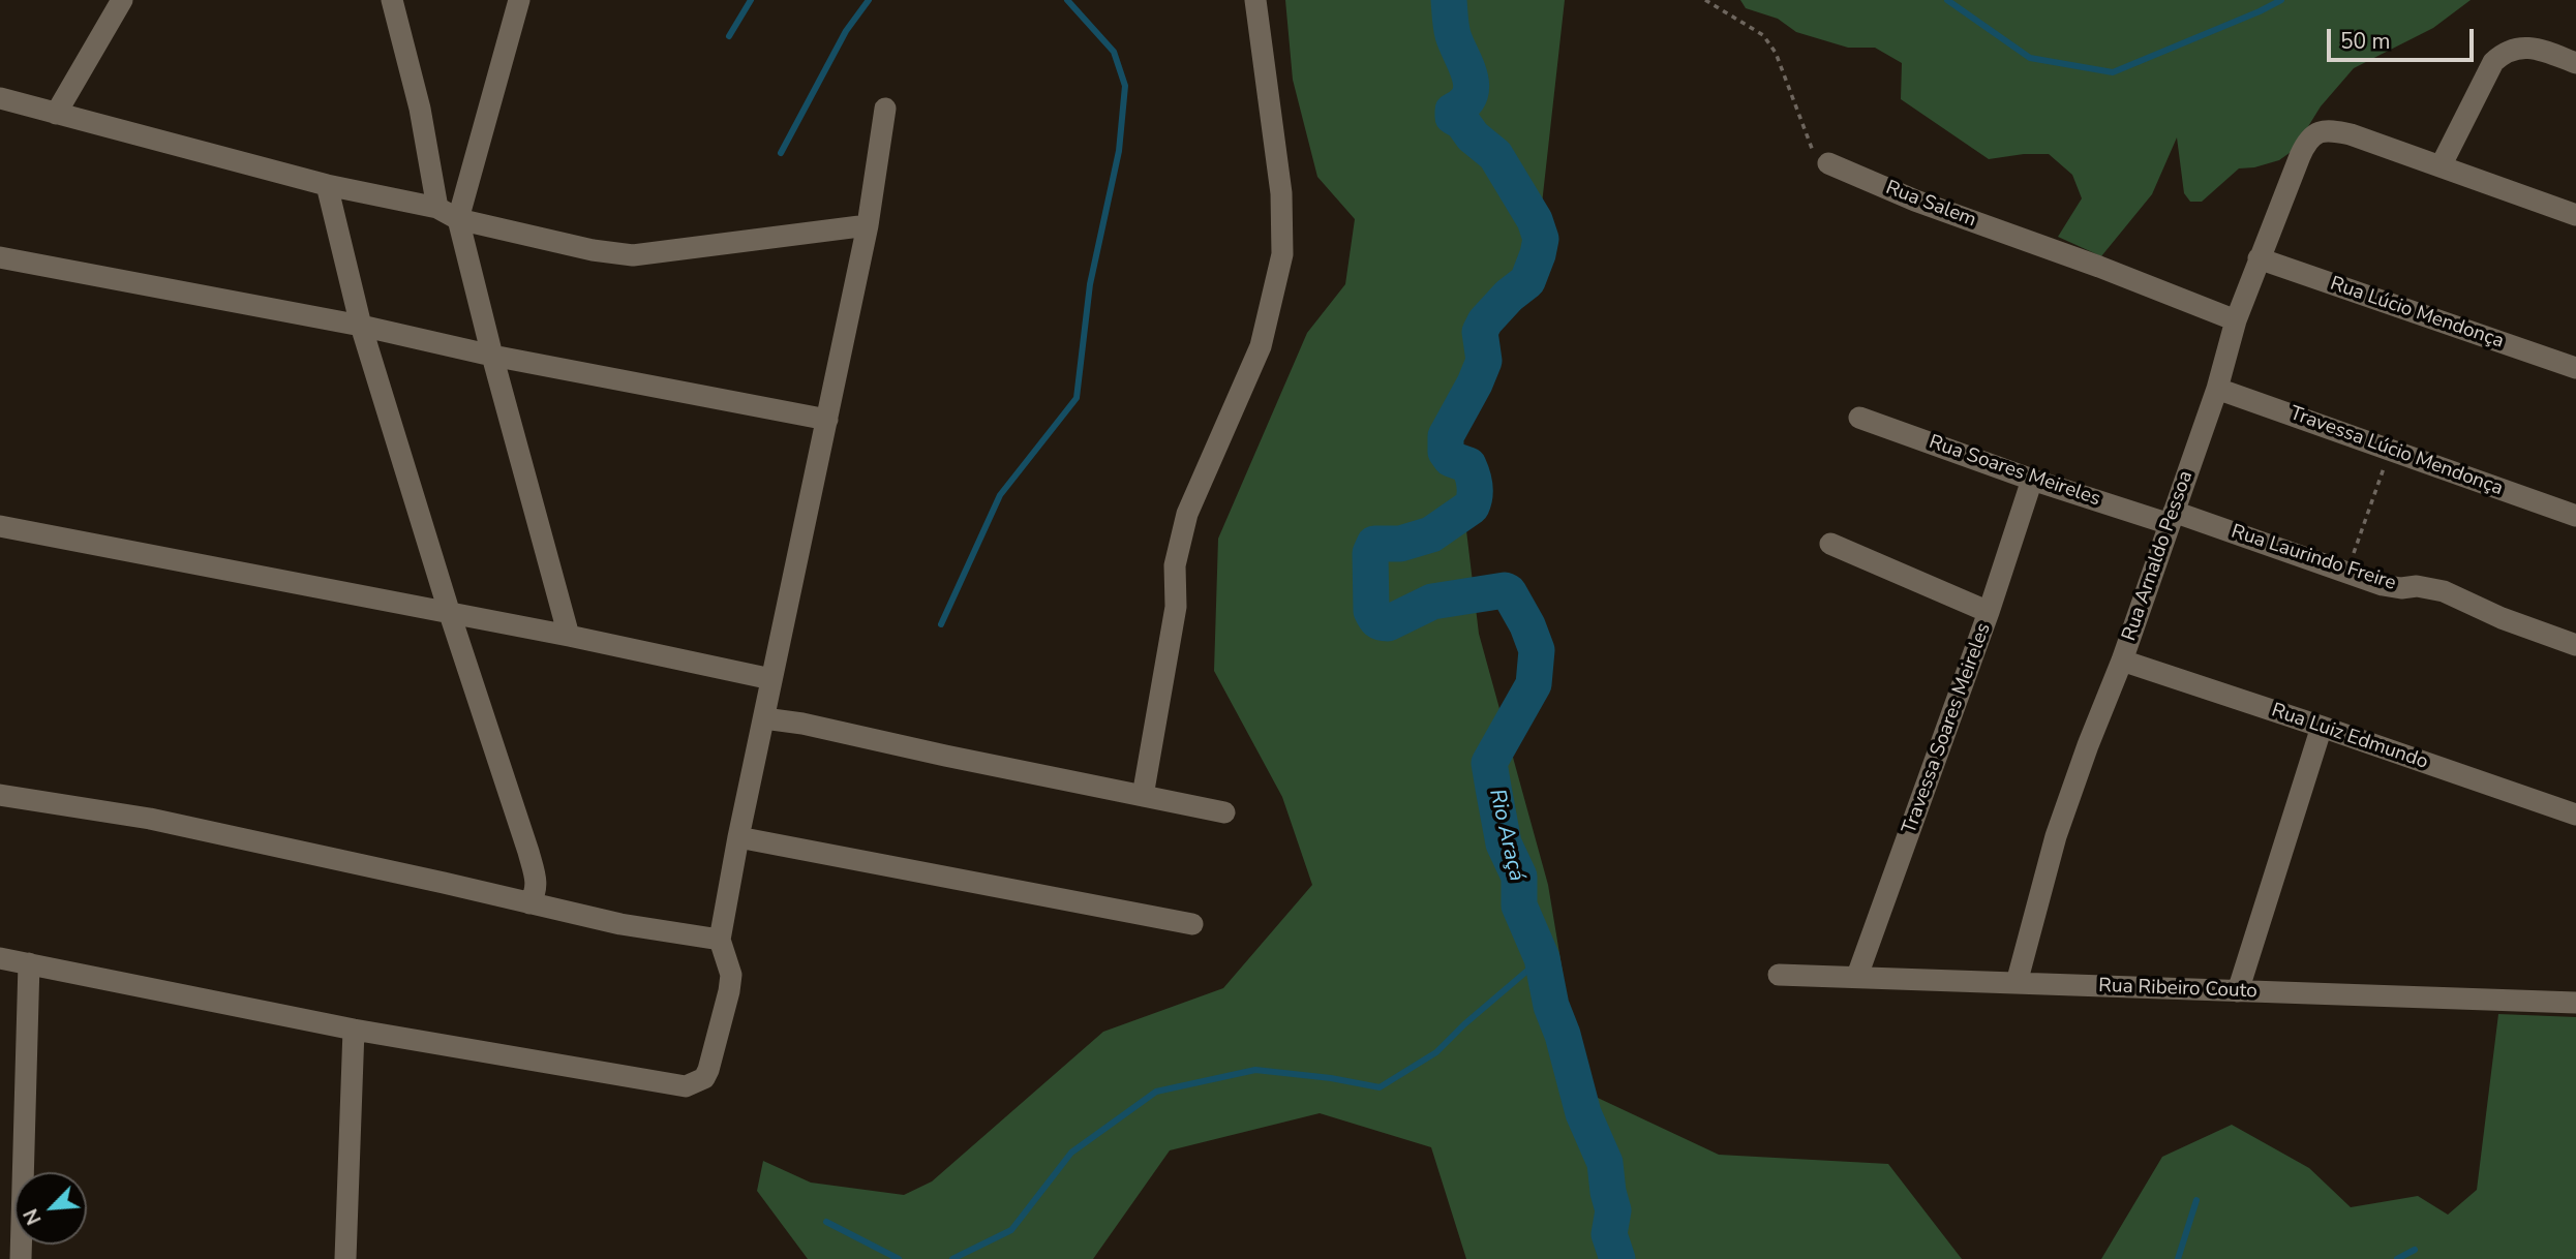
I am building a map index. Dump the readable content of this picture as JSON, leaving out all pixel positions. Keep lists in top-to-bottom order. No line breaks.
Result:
{"streets":{"street":["Rua Salem","Rua Lúcio Mendonça","Travessa Lúcio Mendonça","Rua Soares Meireles","Rua Arnaldo Pessoa","Rua Laurindo Freire","Travessa Soares Meireles","Rua Luiz Edmundo","Rua Ribeiro Couto"]},"crossings":[["Rua Salem","Rua Arnaldo Pessoa"],["Rua Lúcio Mendonça","Rua Arnaldo Pessoa"],["Travessa Lúcio Mendonça","Rua Arnaldo Pessoa"],["Rua Soares Meireles","Rua Arnaldo Pessoa"],["Rua Soares Meireles","Rua Laurindo Freire"],["Rua Soares Meireles","Travessa Soares Meireles"],["Rua Arnaldo Pessoa","Rua Laurindo Freire"],["Rua Arnaldo Pessoa","Rua Luiz Edmundo"],["Rua Arnaldo Pessoa","Rua Ribeiro Couto"],["Travessa Soares Meireles","Rua Ribeiro Couto"]],"water":["Rio Araçá"],"scale_bar":"50 m","north":"bottom left"}
